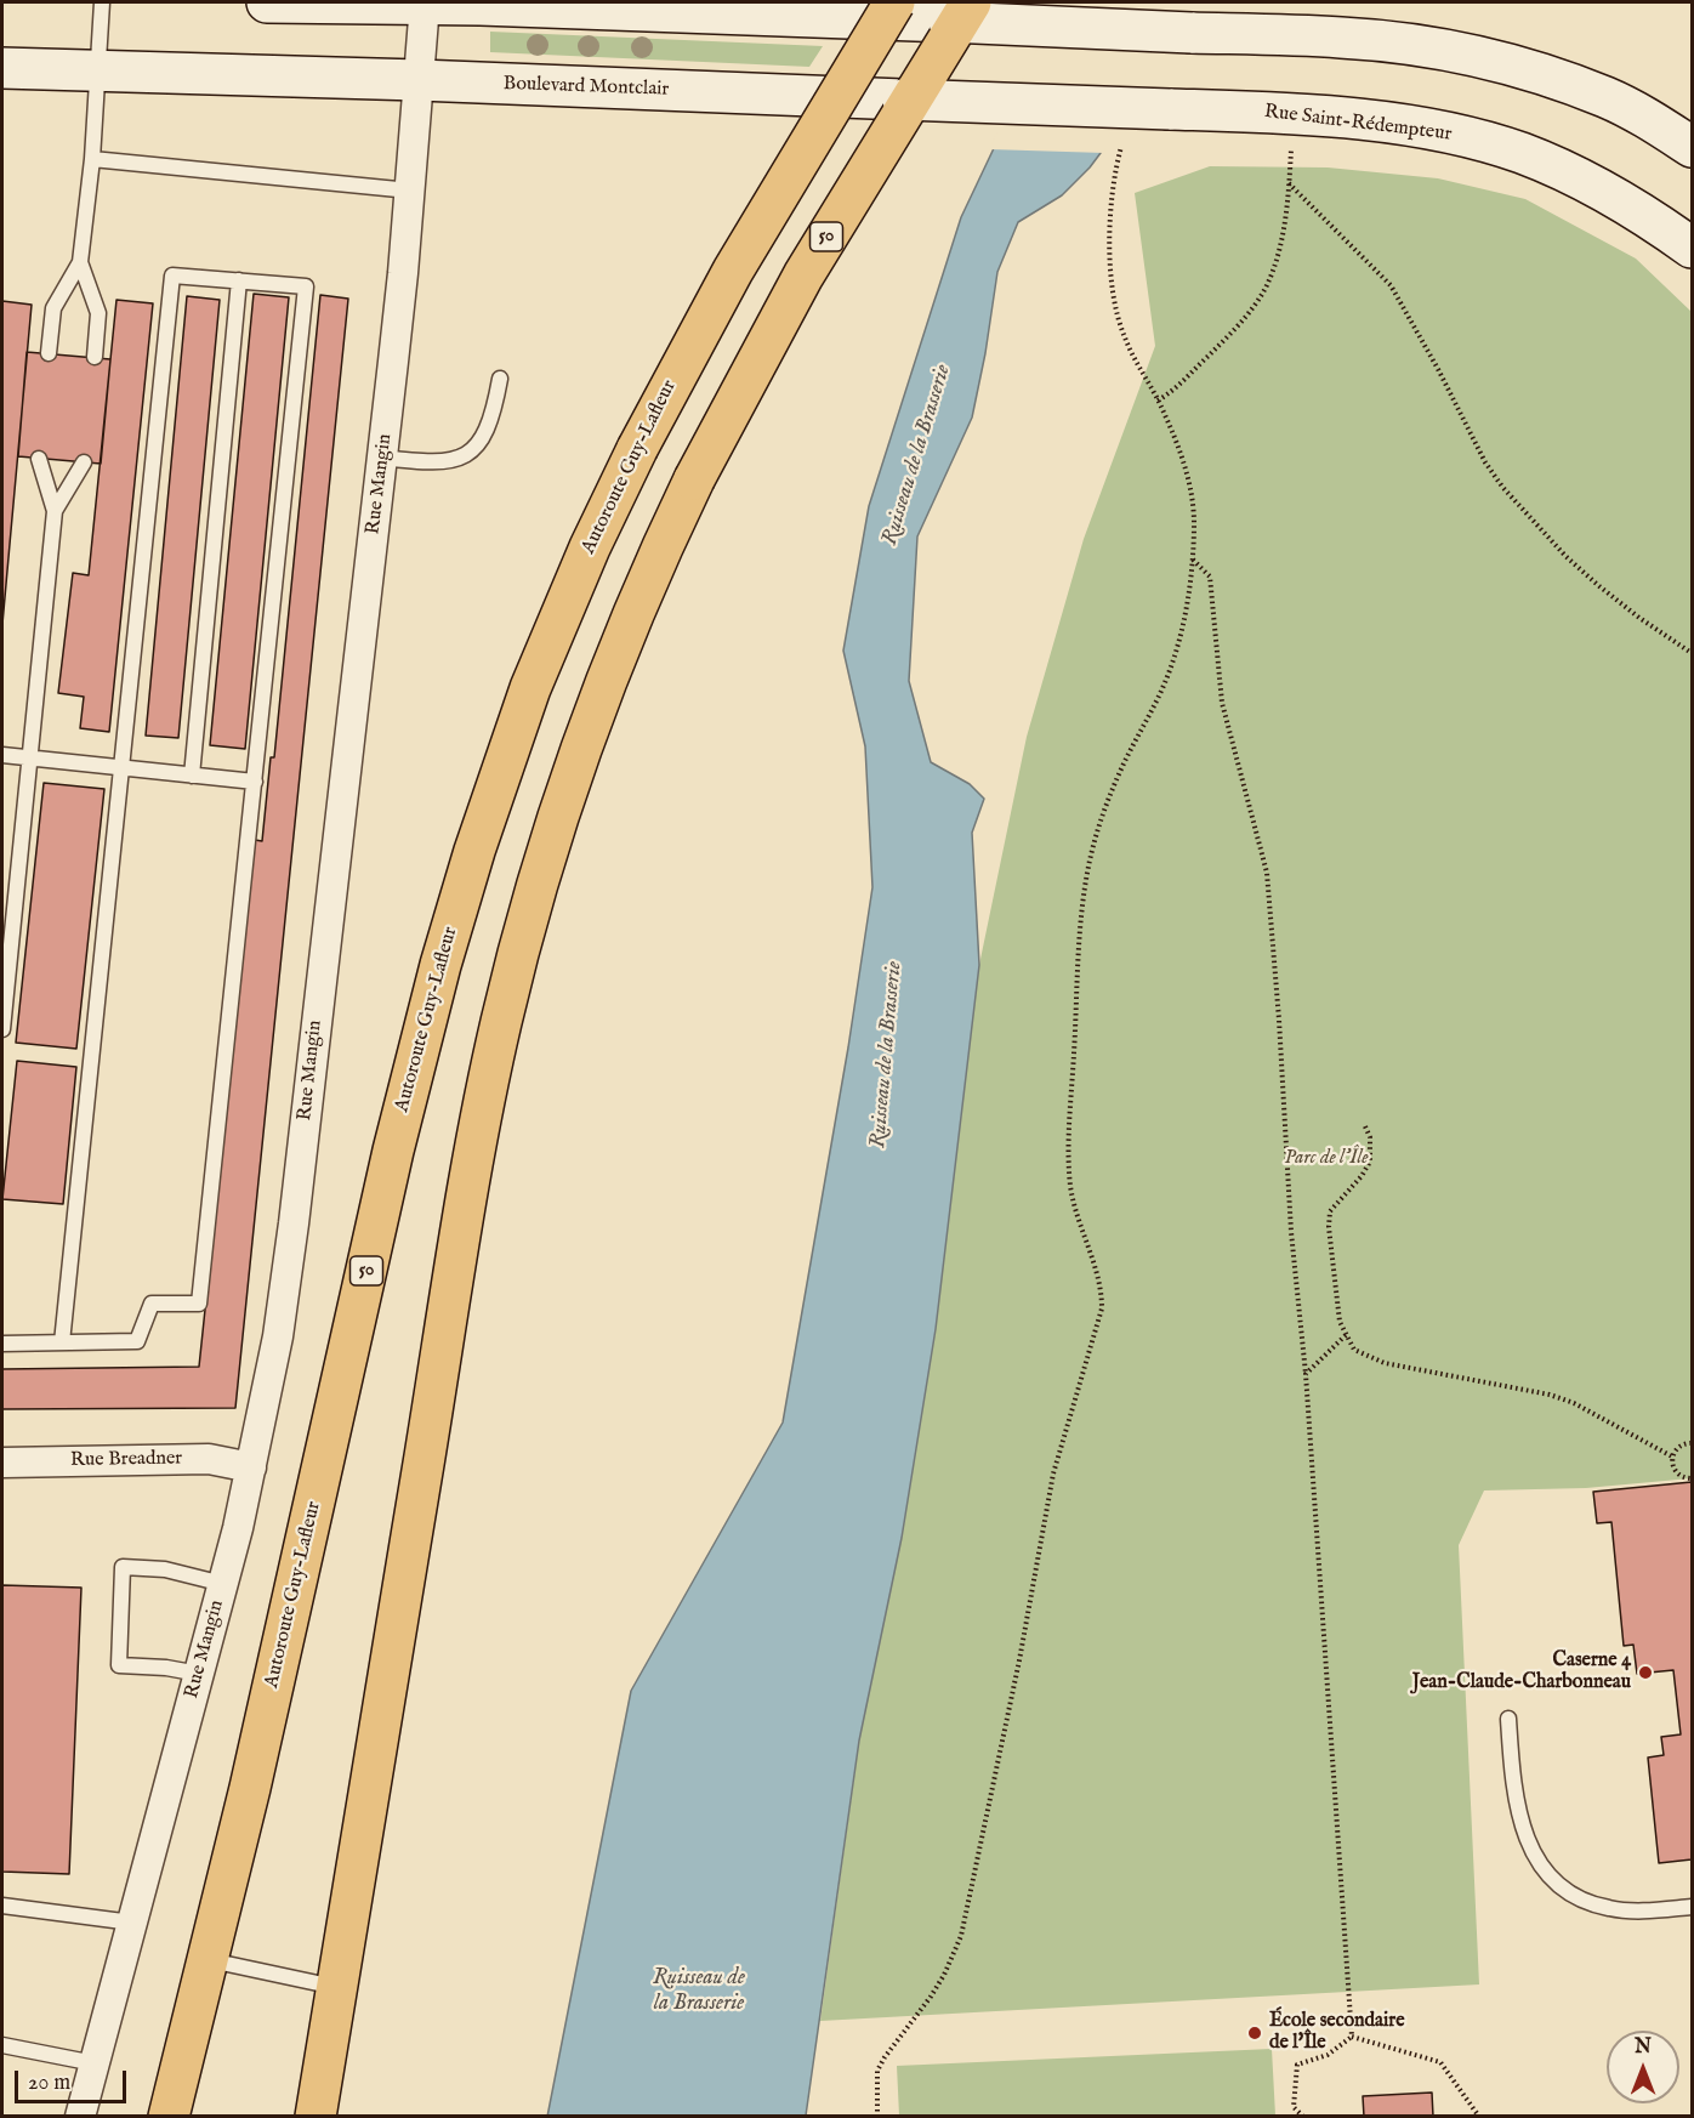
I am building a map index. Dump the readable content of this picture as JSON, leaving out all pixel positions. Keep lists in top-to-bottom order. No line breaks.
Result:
{"streets":{"highway":["50","Autoroute Guy-Lafleur"],"main road":["Boulevard Montclair","Rue Saint-Rédempteur"],"street":["Rue Mangin","Rue Breadner"]},"crossings":[["Boulevard Montclair","Rue Saint-Rédempteur"],["Boulevard Montclair","Rue Mangin"],["Rue Mangin","Rue Breadner"]],"water":["Ruisseau de la Brasserie"],"parks":["Parc de l'Île"],"places":["Caserne 4 Jean-Claude-Charbonneau","École secondaire de l'Île"],"scale_bar":"20 m","north":"top"}
